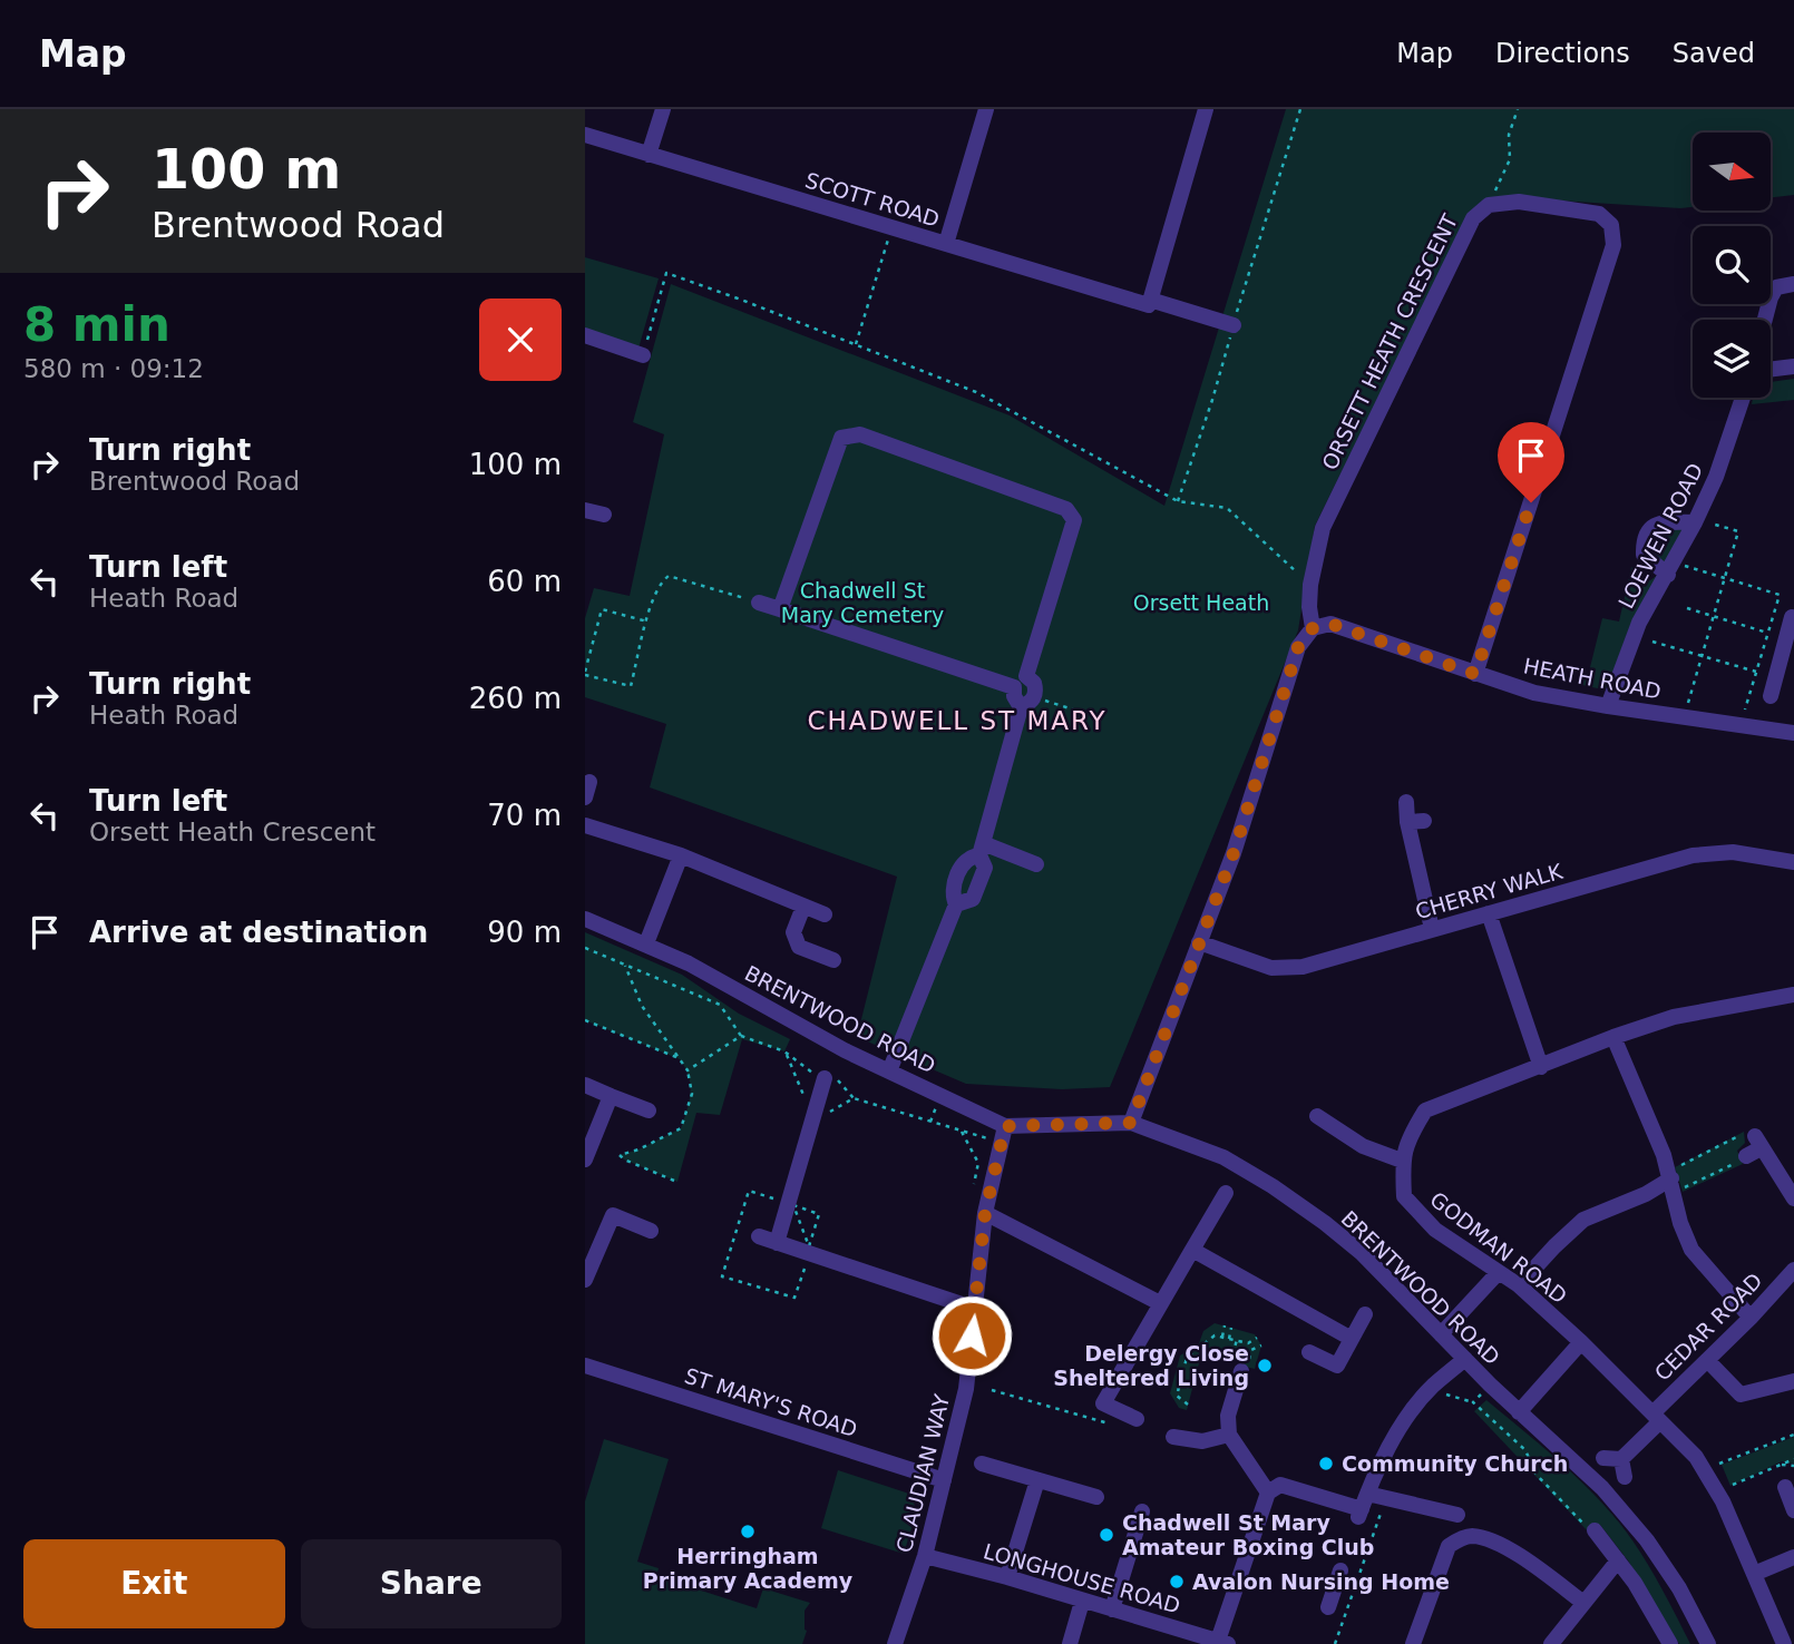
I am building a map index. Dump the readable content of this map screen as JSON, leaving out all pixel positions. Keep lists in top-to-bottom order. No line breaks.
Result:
{"streets":{"street":["SCOTT ROAD","ORSETT HEATH CRESCENT","LOEWEN ROAD","HEATH ROAD","CHERRY WALK","BRENTWOOD ROAD","GODMAN ROAD","CEDAR ROAD","ST MARY'S ROAD","CLAUDIAN WAY","LONGHOUSE ROAD"]},"crossings":[["ORSETT HEATH CRESCENT","HEATH ROAD"],["LOEWEN ROAD","HEATH ROAD"],["BRENTWOOD ROAD","CLAUDIAN WAY"],["GODMAN ROAD","CEDAR ROAD"],["ST MARY'S ROAD","CLAUDIAN WAY"],["CLAUDIAN WAY","LONGHOUSE ROAD"]],"districts":["CHADWELL ST MARY"],"parks":["Chadwell St Mary Cemetery","Orsett Heath"],"places":["Delergy Close Sheltered Living","Community Church","Herringham Primary Academy","Chadwell St Mary Amateur Boxing Club","Avalon Nursing Home"],"north":"right","page":{"header":"Map","nav":["Map","Directions","Saved"],"turn":["100 m","Brentwood Road"],"heading":["8 min","580 m · 09:12"],"list":[{"name":"Turn right","note":"Brentwood Road","value":"100 m"},{"name":"Turn left","note":"Heath Road","value":"60 m"},{"name":"Turn right","note":"Heath Road","value":"260 m"},{"name":"Turn left","note":"Orsett Heath Crescent","value":"70 m"},{"name":"Arrive at destination","value":"90 m"}],"buttons":["Exit","Share"]}}
